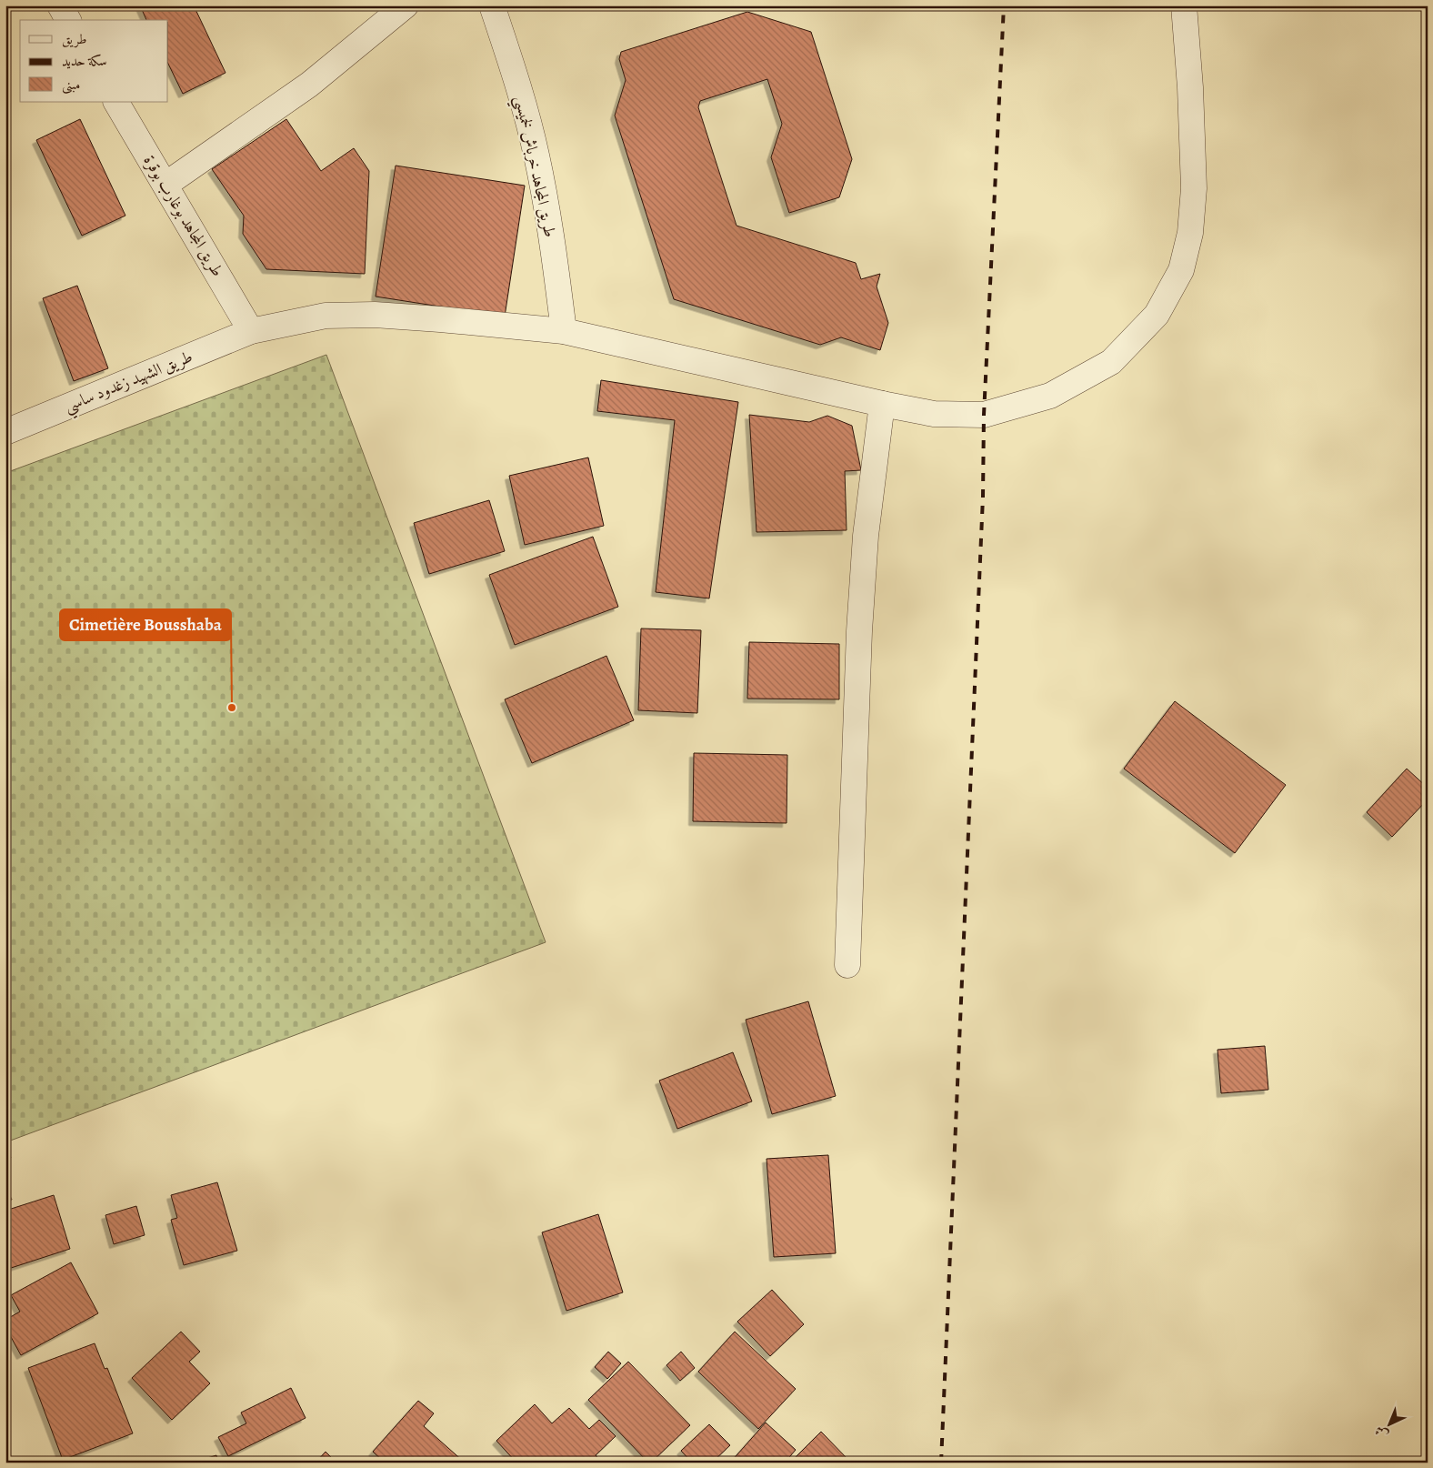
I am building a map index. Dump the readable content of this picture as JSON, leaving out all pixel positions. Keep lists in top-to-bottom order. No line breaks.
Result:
{"streets":{"street":["طريق المجاهد خرباش لخميسي","طريق المجاهد بوغارب بوقرة","طريق الشهيد زغدود ساسي"]},"crossings":[["طريق المجاهد خرباش لخميسي","طريق الشهيد زغدود ساسي"],["طريق المجاهد بوغارب بوقرة","طريق الشهيد زغدود ساسي"]],"places":["Cimetière Bousshaba"],"legend":["طريق","سكة حديد","مبنى"],"north":"bottom left"}
